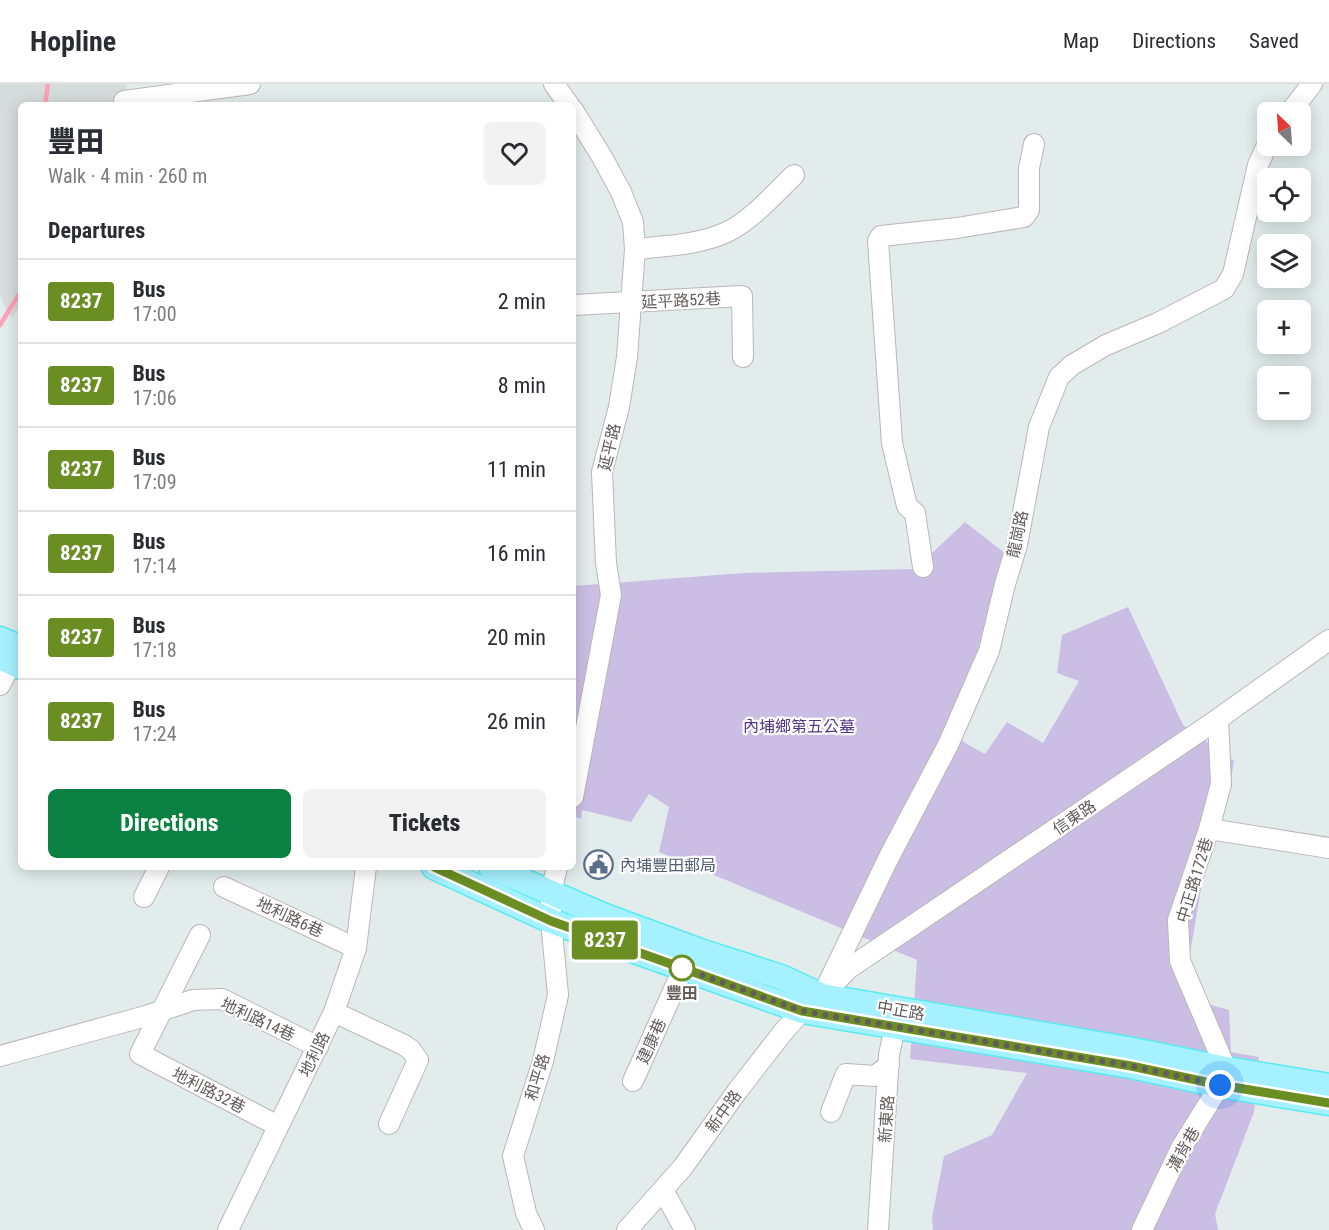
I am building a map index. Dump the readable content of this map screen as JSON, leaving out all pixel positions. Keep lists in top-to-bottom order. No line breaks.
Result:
{"streets":{"main road":["中正路"],"street":["延平路52巷","延平路","龍崗路","信東路","中正路172巷","地利路6巷","地利路14巷","建康巷","地利路","和平路","地利路32巷","新中路","新東路","溝背巷"]},"crossings":[["延平路52巷","延平路"],["龍崗路","信東路"],["龍崗路","中正路"],["龍崗路","新中路"],["信東路","中正路172巷"],["信東路","中正路"],["信東路","新中路"],["中正路172巷","中正路"],["中正路172巷","溝背巷"],["地利路6巷","地利路"],["中正路","建康巷"],["中正路","和平路"],["中正路","新中路"],["中正路","新東路"],["中正路","溝背巷"],["地利路14巷","地利路"],["地利路14巷","地利路32巷"],["地利路","地利路32巷"]],"parks":["內埔鄉第五公墓"],"places":{"public building":["內埔豐田郵局"],"other":["豐田"]},"lines":["bus line 8237"],"north":"top left","page":{"header":"Hopline","nav":["Map","Directions","Saved"],"on_map":"8237","map_buttons":["+","−"],"heading":[["豐田","Walk · 4 min · 260 m"],"Departures"],"list":[{"mark":"8237","name":"Bus","note":"17:00","value":"2 min"},{"mark":"8237","name":"Bus","note":"17:06","value":"8 min"},{"mark":"8237","name":"Bus","note":"17:09","value":"11 min"},{"mark":"8237","name":"Bus","note":"17:14","value":"16 min"},{"mark":"8237","name":"Bus","note":"17:18","value":"20 min"},{"mark":"8237","name":"Bus","note":"17:24","value":"26 min"}],"buttons":["Directions","Tickets"]}}
